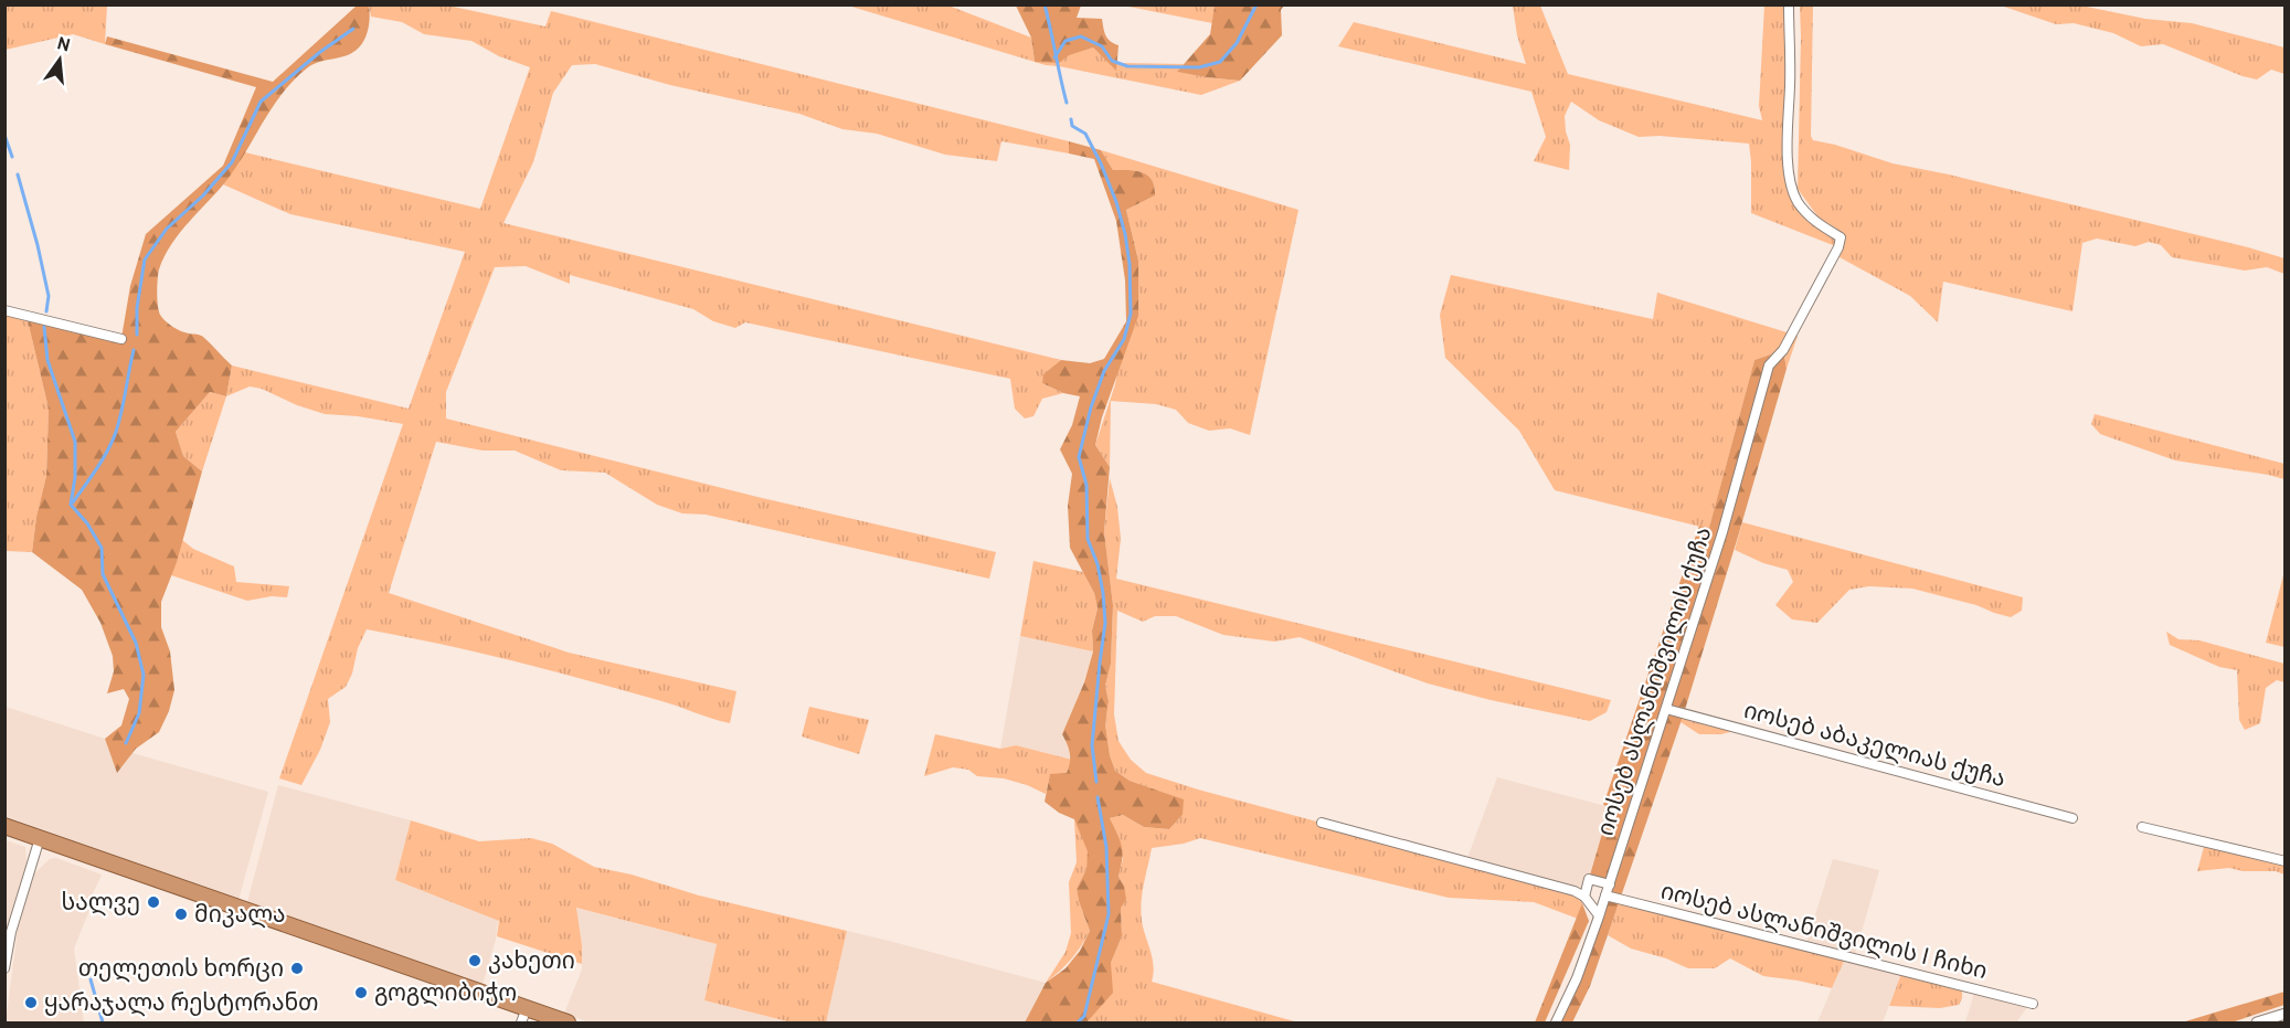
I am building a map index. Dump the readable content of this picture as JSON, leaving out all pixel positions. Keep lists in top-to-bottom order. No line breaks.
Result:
{"streets":{"street":["იოსებ ასლანიშვილის ქუჩა","იოსებ აბაკელიას ქუჩა","იოსებ ასლანიშვილის I ჩიხი"]},"crossings":[["იოსებ ასლანიშვილის ქუჩა","იოსებ აბაკელიას ქუჩა"],["იოსებ ასლანიშვილის ქუჩა","იოსებ ასლანიშვილის I ჩიხი"]],"places":["სალვე","მიკალა","კახეთი","თელეთის ხორცი","გოგლიბიჭო","ყარაჯალა რესტორანთ"],"north":"top"}
